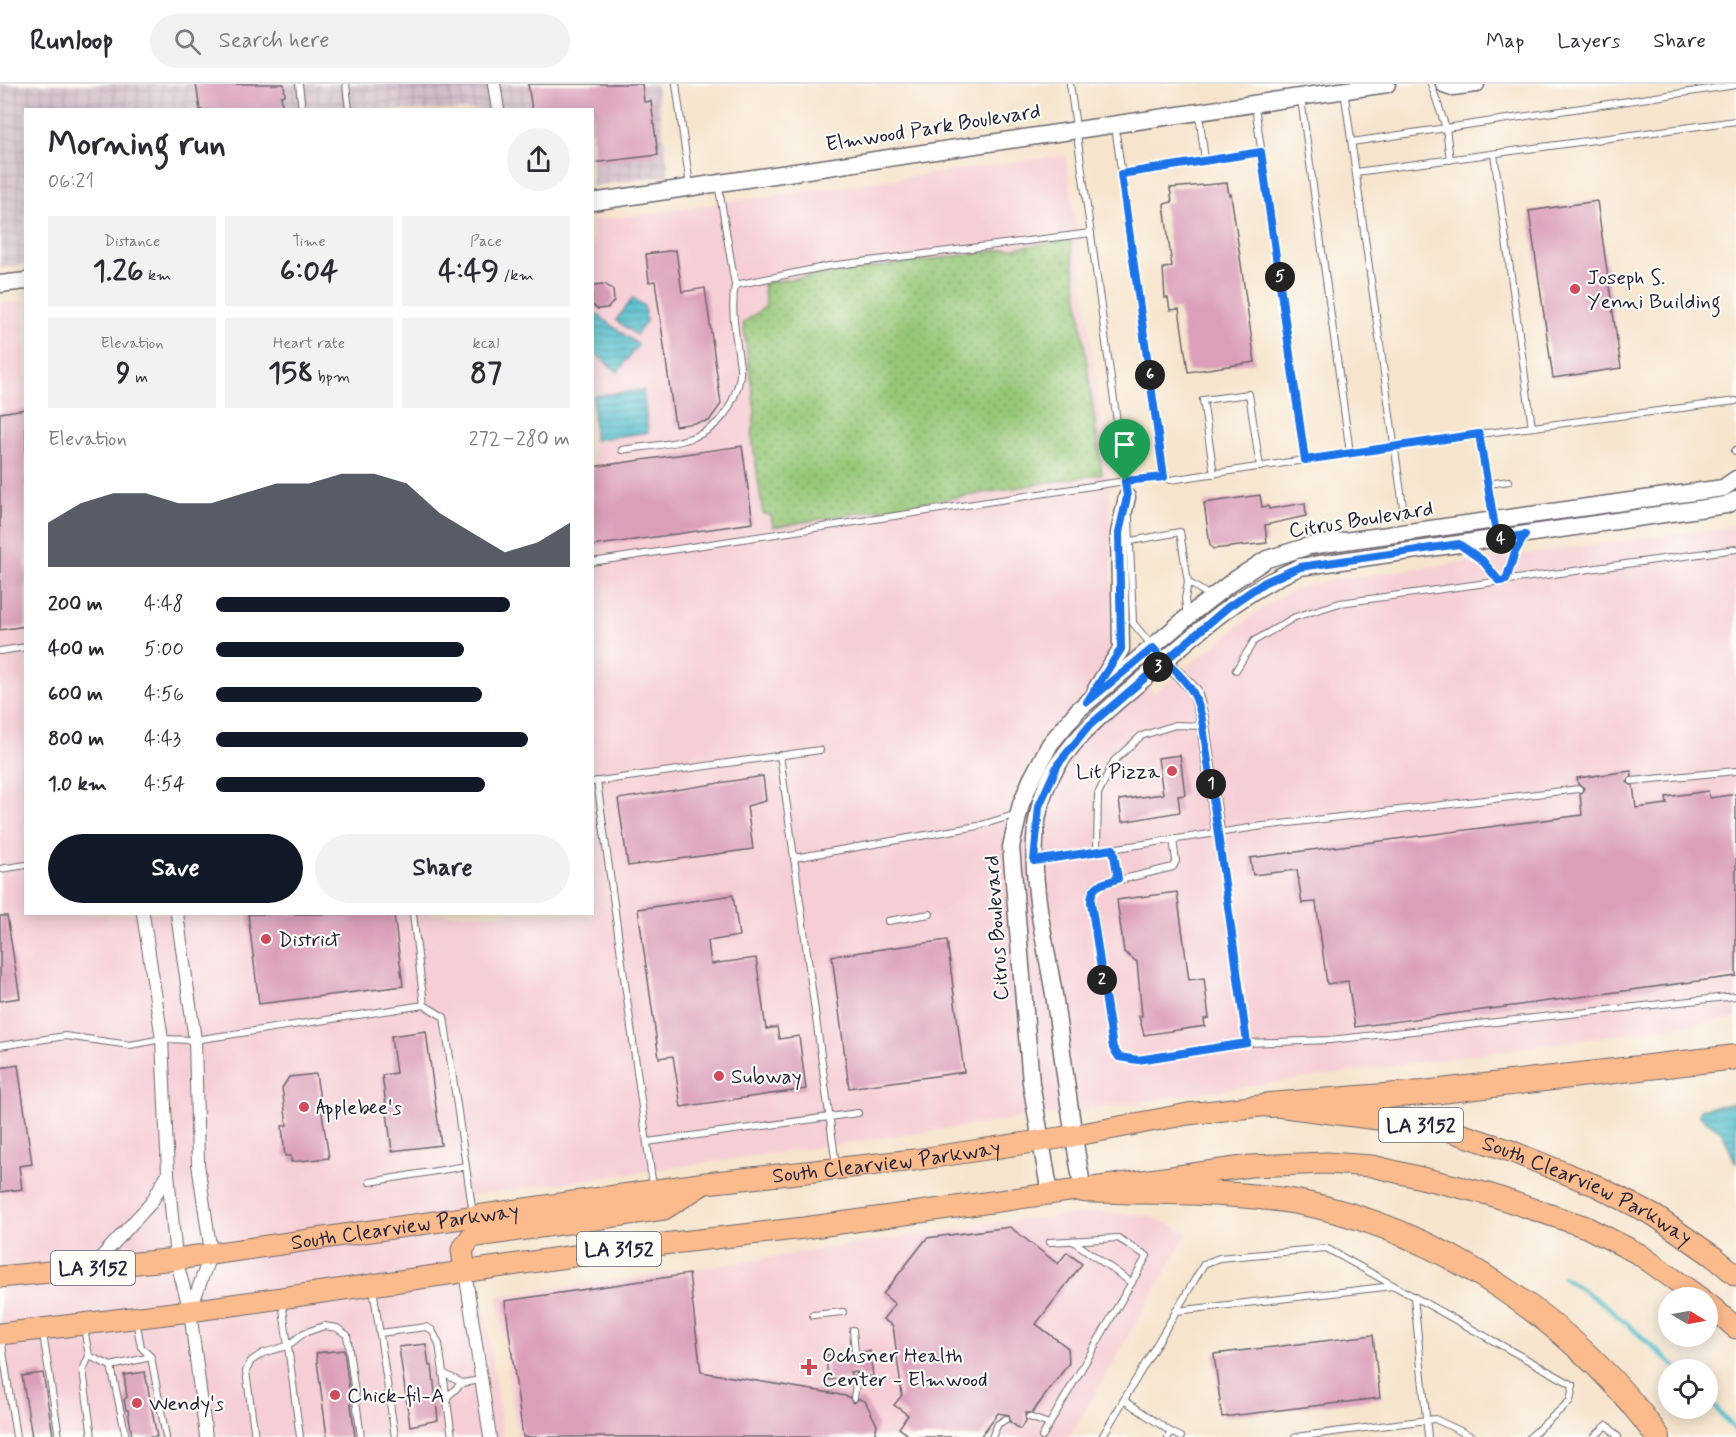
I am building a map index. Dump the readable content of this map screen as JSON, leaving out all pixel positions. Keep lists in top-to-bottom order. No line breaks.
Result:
{"streets":{"highway":["LA 3152","South Clearview Parkway"],"street":["Elmwood Park Boulevard","Citrus Boulevard"]},"crossings":[["Citrus Boulevard","South Clearview Parkway"]],"places":{"other":["Joseph S. Yenni Building","Lit Pizza","District","Subway","Applebee's","Chick-fil-A","Wendy's"],"health":["Ochsner Health Center - Elmwood"]},"north":"right","page":{"header":"Runloop","search":"Search here","nav":["Map","Layers","Share"],"heading":["Morning run","06:21"],"stats":[["Distance","1.26 km"],["Time","6:04"],["Pace","4:49 /km"],["Elevation","9 m"],["Heart rate","158 bpm"],["kcal","87"]],"pins":["5","6","4","3","1","2"],"chart":["Elevation","272–280 m"],"list":[{"name":"200 m","note":"4:48"},{"name":"400 m","note":"5:00"},{"name":"600 m","note":"4:56"},{"name":"800 m","note":"4:43"},{"name":"1.0 km","note":"4:54"}],"buttons":["Save","Share"]}}
